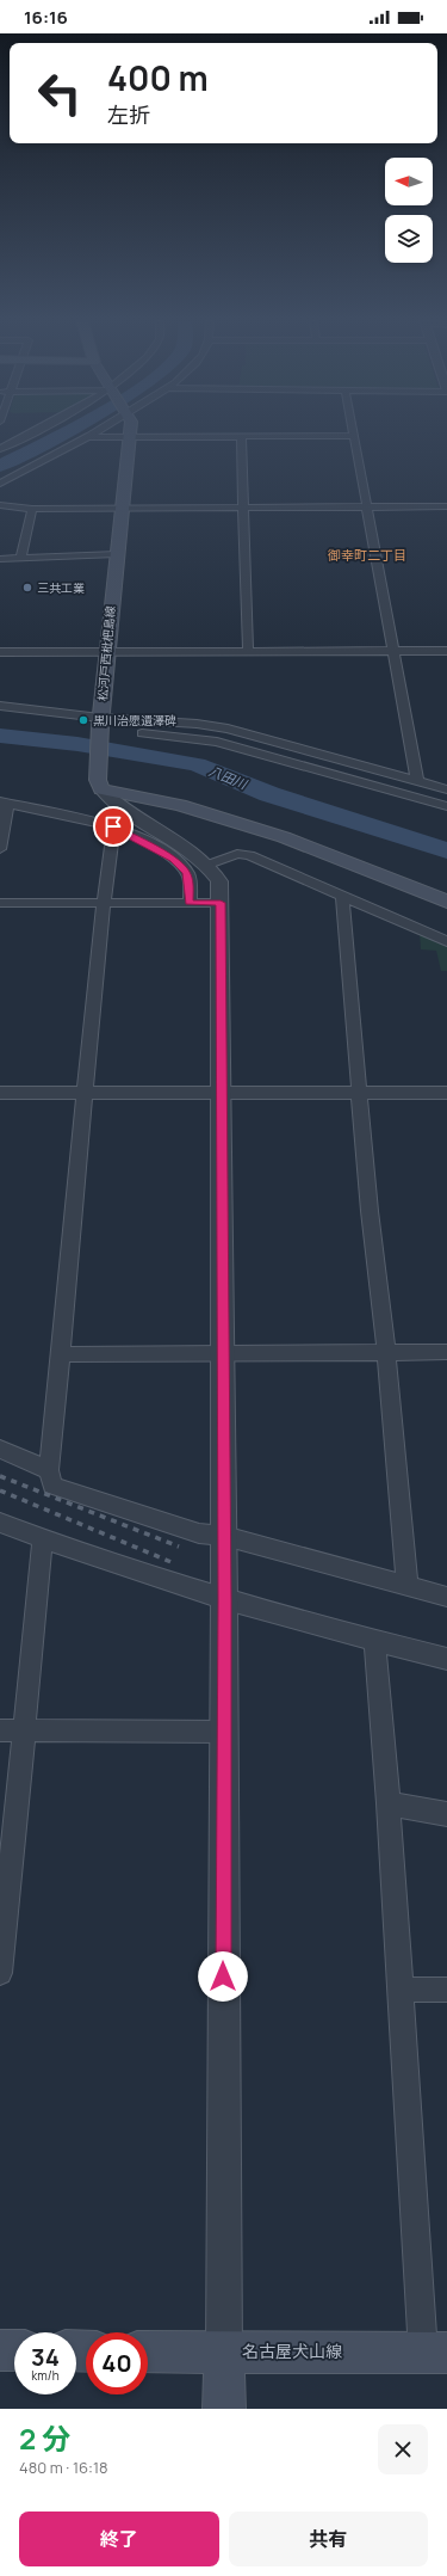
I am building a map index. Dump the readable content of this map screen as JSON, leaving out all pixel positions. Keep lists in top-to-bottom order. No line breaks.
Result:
{"streets":{"main road":["松河戸西枇杷島線","名古屋犬山線"]},"districts":["御幸町二丁目"],"water":["八田川"],"places":["三共工業","黒川治愿遺澤碑"],"north":"left","page":{"status":"16:16","turn":["400 m","左折"],"speed":"34 km/h","limit":"40","heading":["2 分","480 m · 16:18"],"buttons":["終了","共有"]}}
